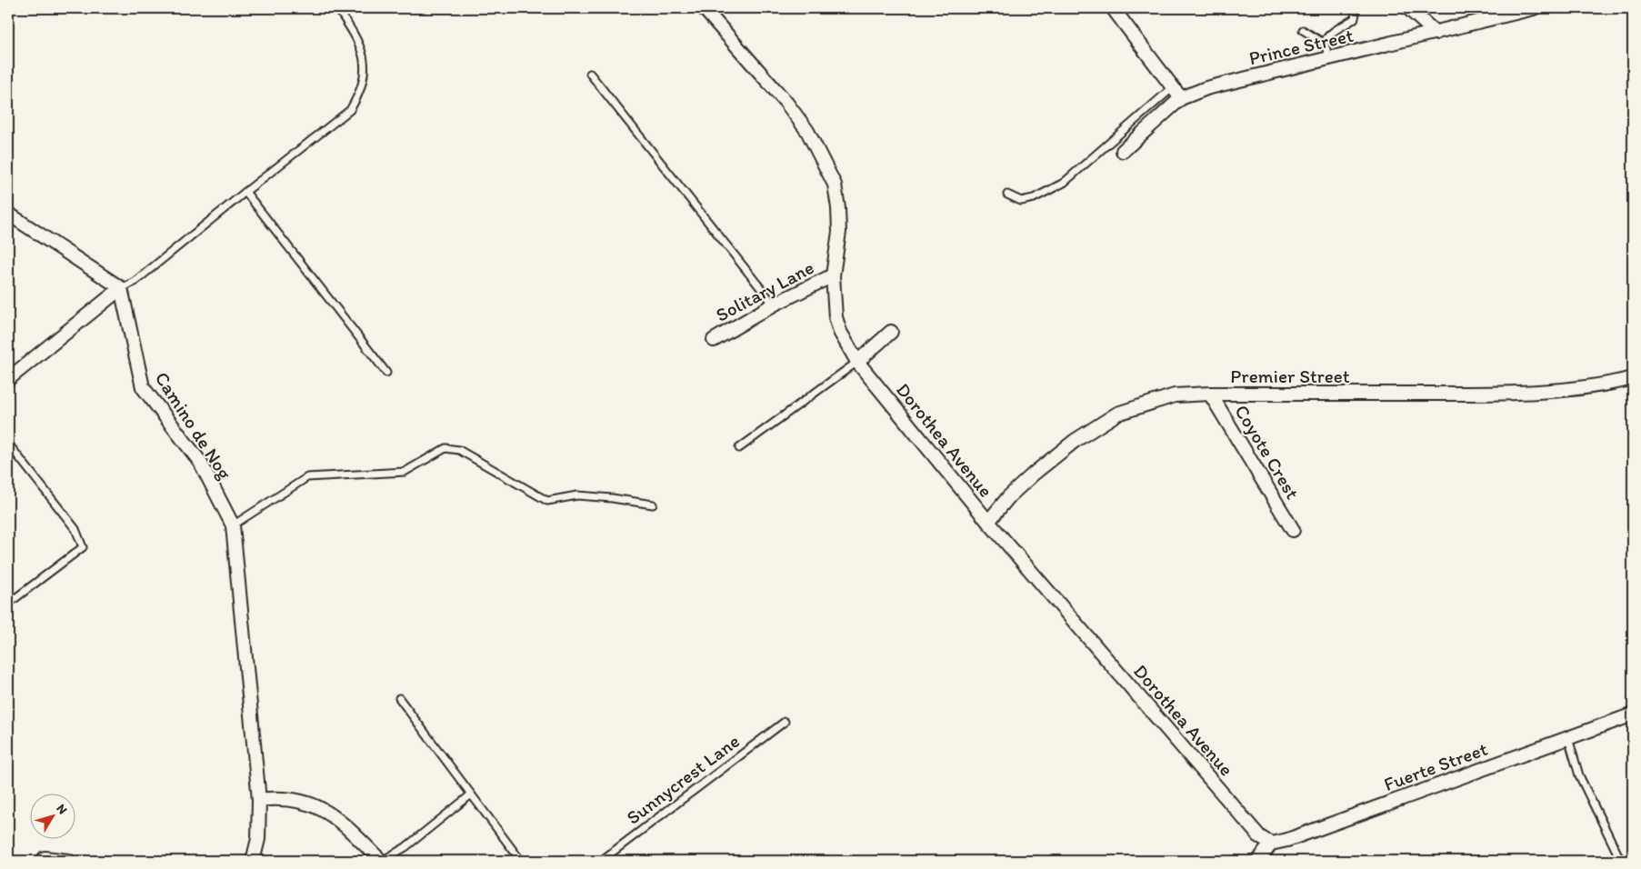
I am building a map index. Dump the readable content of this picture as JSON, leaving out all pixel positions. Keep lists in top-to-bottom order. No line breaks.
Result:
{"streets":{"street":["Prince Street","Solitary Lane","Premier Street","Camino de Nog","Dorothea Avenue","Coyote Crest","Fuerte Street"],"lane":["Sunnycrest Lane"]},"crossings":[["Solitary Lane","Dorothea Avenue"],["Premier Street","Dorothea Avenue"],["Premier Street","Coyote Crest"],["Dorothea Avenue","Fuerte Street"]],"north":"top right"}
